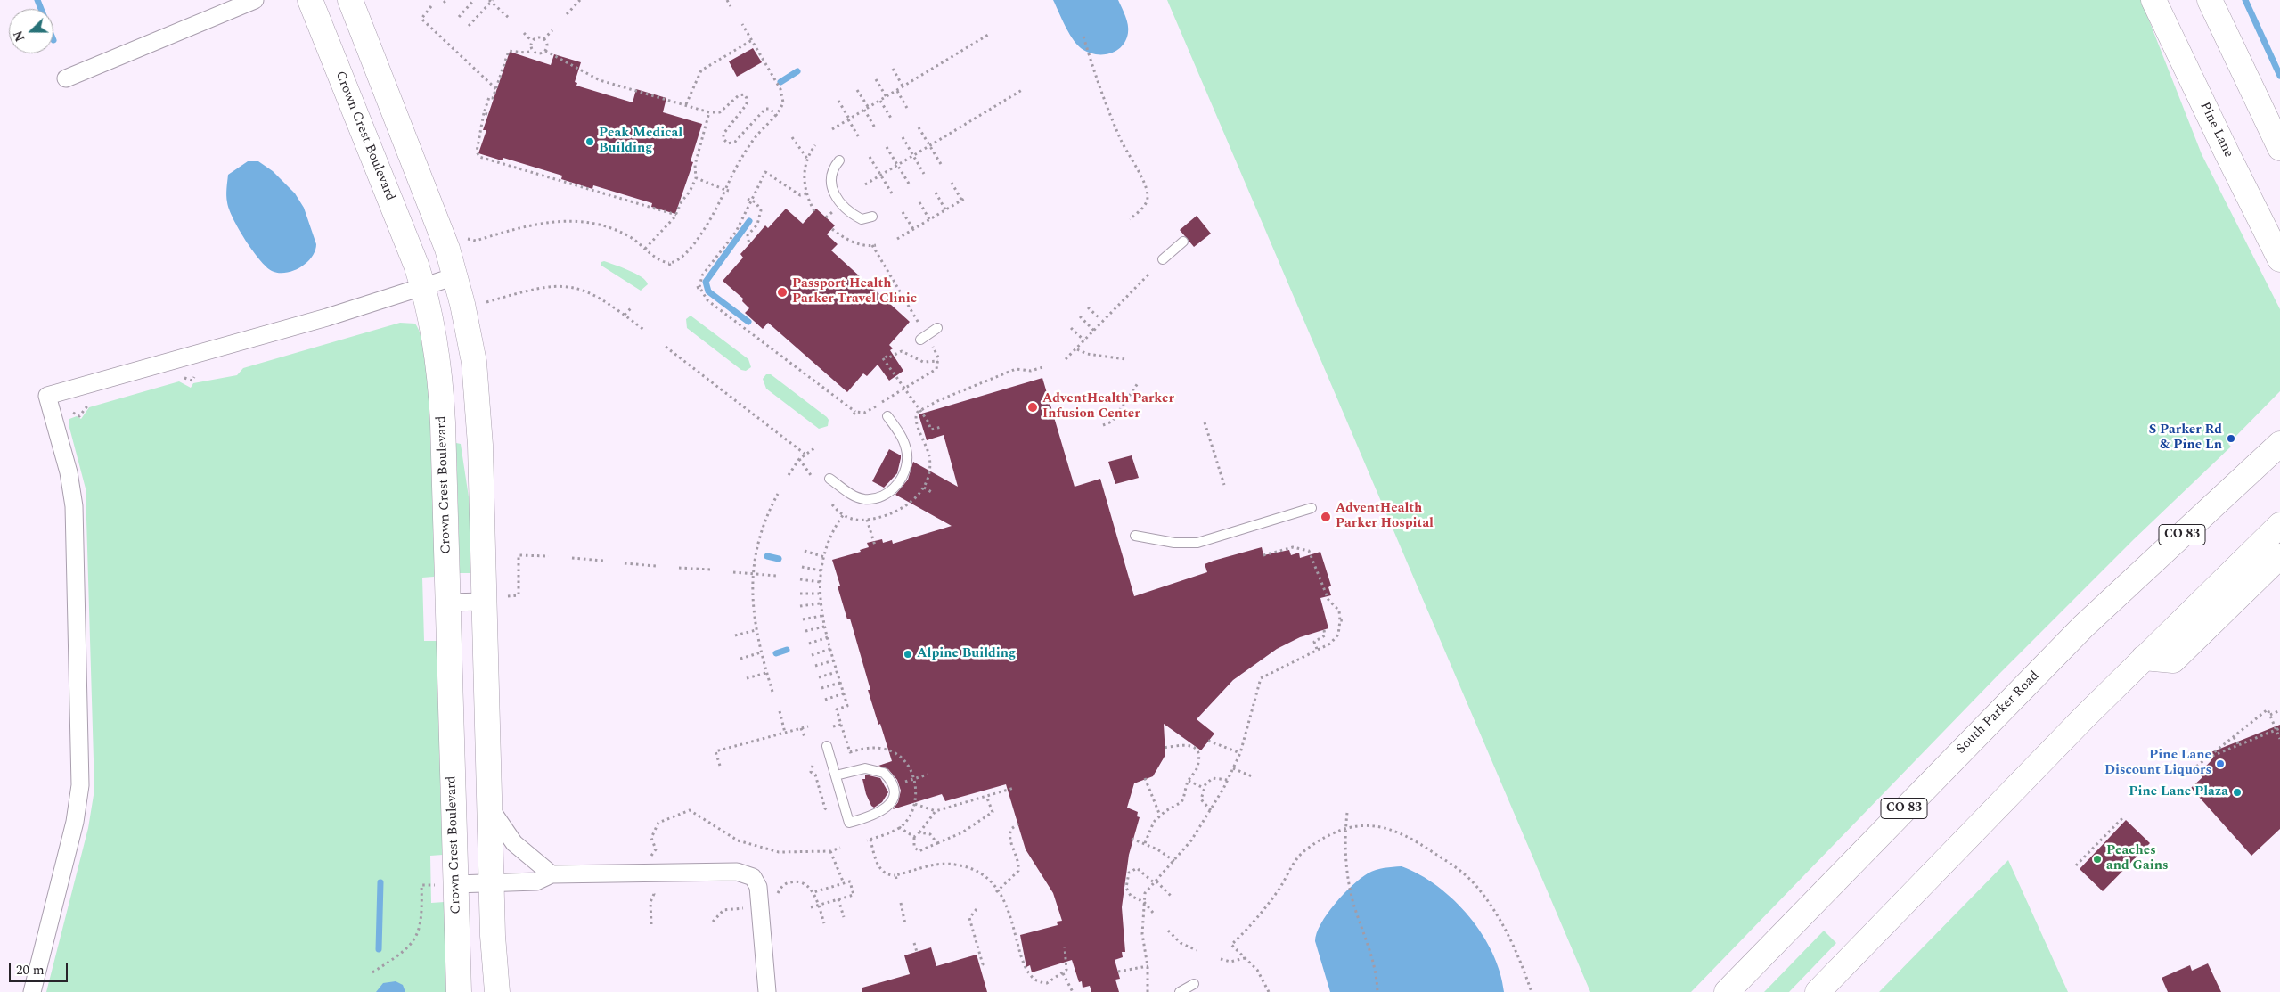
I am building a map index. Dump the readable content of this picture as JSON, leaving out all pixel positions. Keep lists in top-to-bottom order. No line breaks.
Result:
{"streets":{"main road":["Pine Lane","Crown Crest Boulevard","CO 83","South Parker Road"]},"places":["Peak Medical Building","Passport Health Parker Travel Clinic","AdventHealth Parker Infusion Center","S Parker Rd & Pine Ln","AdventHealth Parker Hospital","Alpine Building","Pine Lane Discount Liquors","Pine Lane Plaza","Peaches and Gains"],"scale_bar":"20 m","north":"left"}
